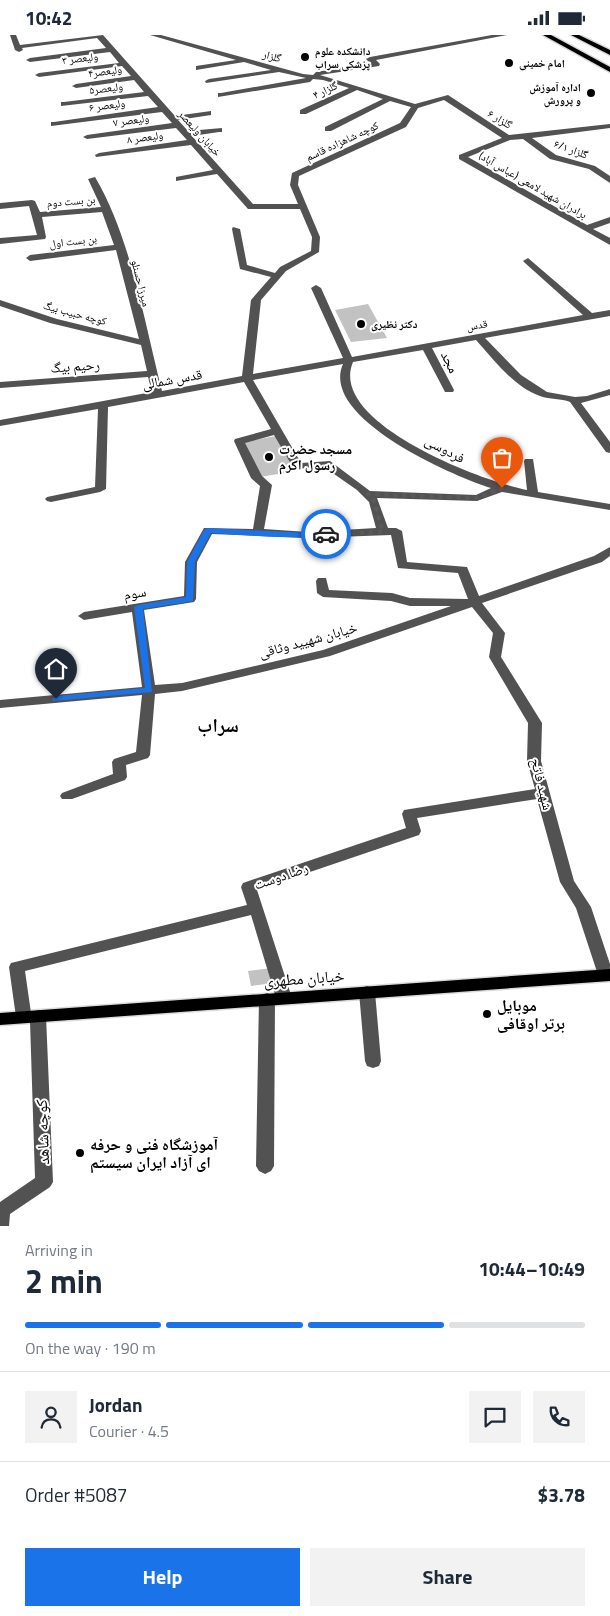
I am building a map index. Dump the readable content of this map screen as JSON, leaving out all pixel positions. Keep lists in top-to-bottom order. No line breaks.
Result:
{"streets":{"main road":["خیابان مطهری"],"street":["گلزار","ولیعصر ۳","ولیعصر۴","ولیعصر۵","گلزار ۴","ولیعصر ۶","گلزار ۶","ولیعصر ۷","خیابان ولیعصر","ولیعصر ۸","کوچه شاهزاده قاسم","گلزار ۶/۱","برادران شهید لامعی (عباس آباد)","بن بست دوم","بن بست اول","میرزا حسنلو","کوچه حبیب بیگ","قدس","مجد","رحیم بیگ","قدس شمالی","فردوسی","سوم","خیابان شهیید وثاقی","شهید فاتح","رضا دوست","کوچه شاهد"]},"crossings":[["گلزار","گلزار ۴"],["گلزار","گلزار ۶"],["گلزار","کوچه شاهزاده قاسم"],["ولیعصر ۳","خیابان ولیعصر"],["ولیعصر۴","خیابان ولیعصر"],["ولیعصر۵","خیابان ولیعصر"],["ولیعصر ۶","خیابان ولیعصر"],["گلزار ۶","کوچه شاهزاده قاسم"],["گلزار ۶","گلزار ۶/۱"],["گلزار ۶","برادران شهید لامعی (عباس آباد)"],["ولیعصر ۷","خیابان ولیعصر"],["خیابان ولیعصر","ولیعصر ۸"],["خیابان ولیعصر","کوچه شاهزاده قاسم"],["کوچه شاهزاده قاسم","قدس شمالی"],["بن بست دوم","میرزا حسنلو"],["بن بست اول","میرزا حسنلو"],["میرزا حسنلو","کوچه حبیب بیگ"],["میرزا حسنلو","رحیم بیگ"],["میرزا حسنلو","قدس شمالی"],["قدس","مجد"],["قدس","قدس شمالی"],["قدس","فردوسی"],["قدس شمالی","فردوسی"],["خیابان شهیید وثاقی","شهید فاتح"],["شهید فاتح","رضا دوست"],["شهید فاتح","خیابان مطهری"],["رضا دوست","خیابان مطهری"],["رضا دوست","کوچه شاهد"],["خیابان مطهری","کوچه شاهد"]],"districts":["سراب"],"places":["دانشکده علوم پزشکی سراب","امام خمینی","اداره آموزش و پرورش","دکتر نظیری","مسجد حضرت رسول اکرم","موبایل برتر اوقافی","آموزشگاه فنی و حرفه ای آزاد ایران سیستم"],"page":{"status":"10:42","heading":["2 min","Arriving in","10:44–10:49"],"panel":["Jordan","Courier · 4.5","Order #5087","$3.78"],"bar":"On the way · 190 m","buttons":["Help","Share"]}}
